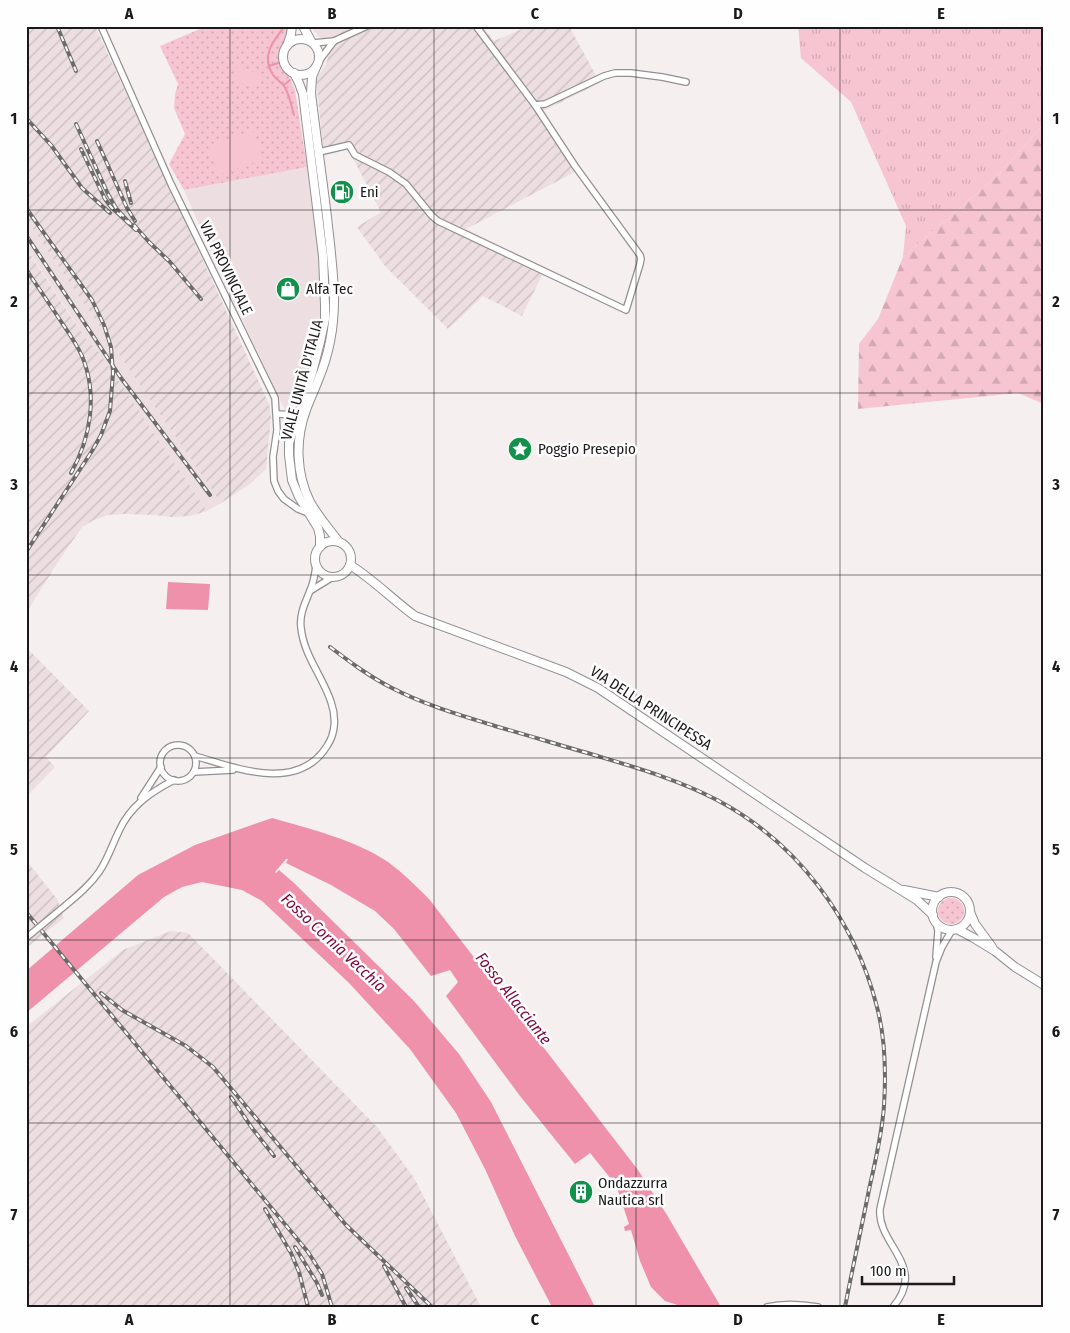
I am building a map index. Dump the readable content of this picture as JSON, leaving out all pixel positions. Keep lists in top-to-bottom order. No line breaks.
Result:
{"streets":{"main road":["VIALE UNITÀ D'ITALIA","VIA DELLA PRINCIPESSA"],"street":["VIA PROVINCIALE"]},"crossings":[["VIA PROVINCIALE","VIALE UNITÀ D'ITALIA"],["VIALE UNITÀ D'ITALIA","VIA DELLA PRINCIPESSA"]],"water":["Fosso Cornia Vecchia","Fosso Allacciante"],"places":{"fuel station":["Eni"],"shop":["Alfa Tec"],"place":["Poggio Presepio"],"building":["Ondazzurra Nautica srl"]},"scale_bar":"100 m","grid":{"columns":["A","B","C","D","E"],"rows":["1","2","3","4","5","6","7"]}}
